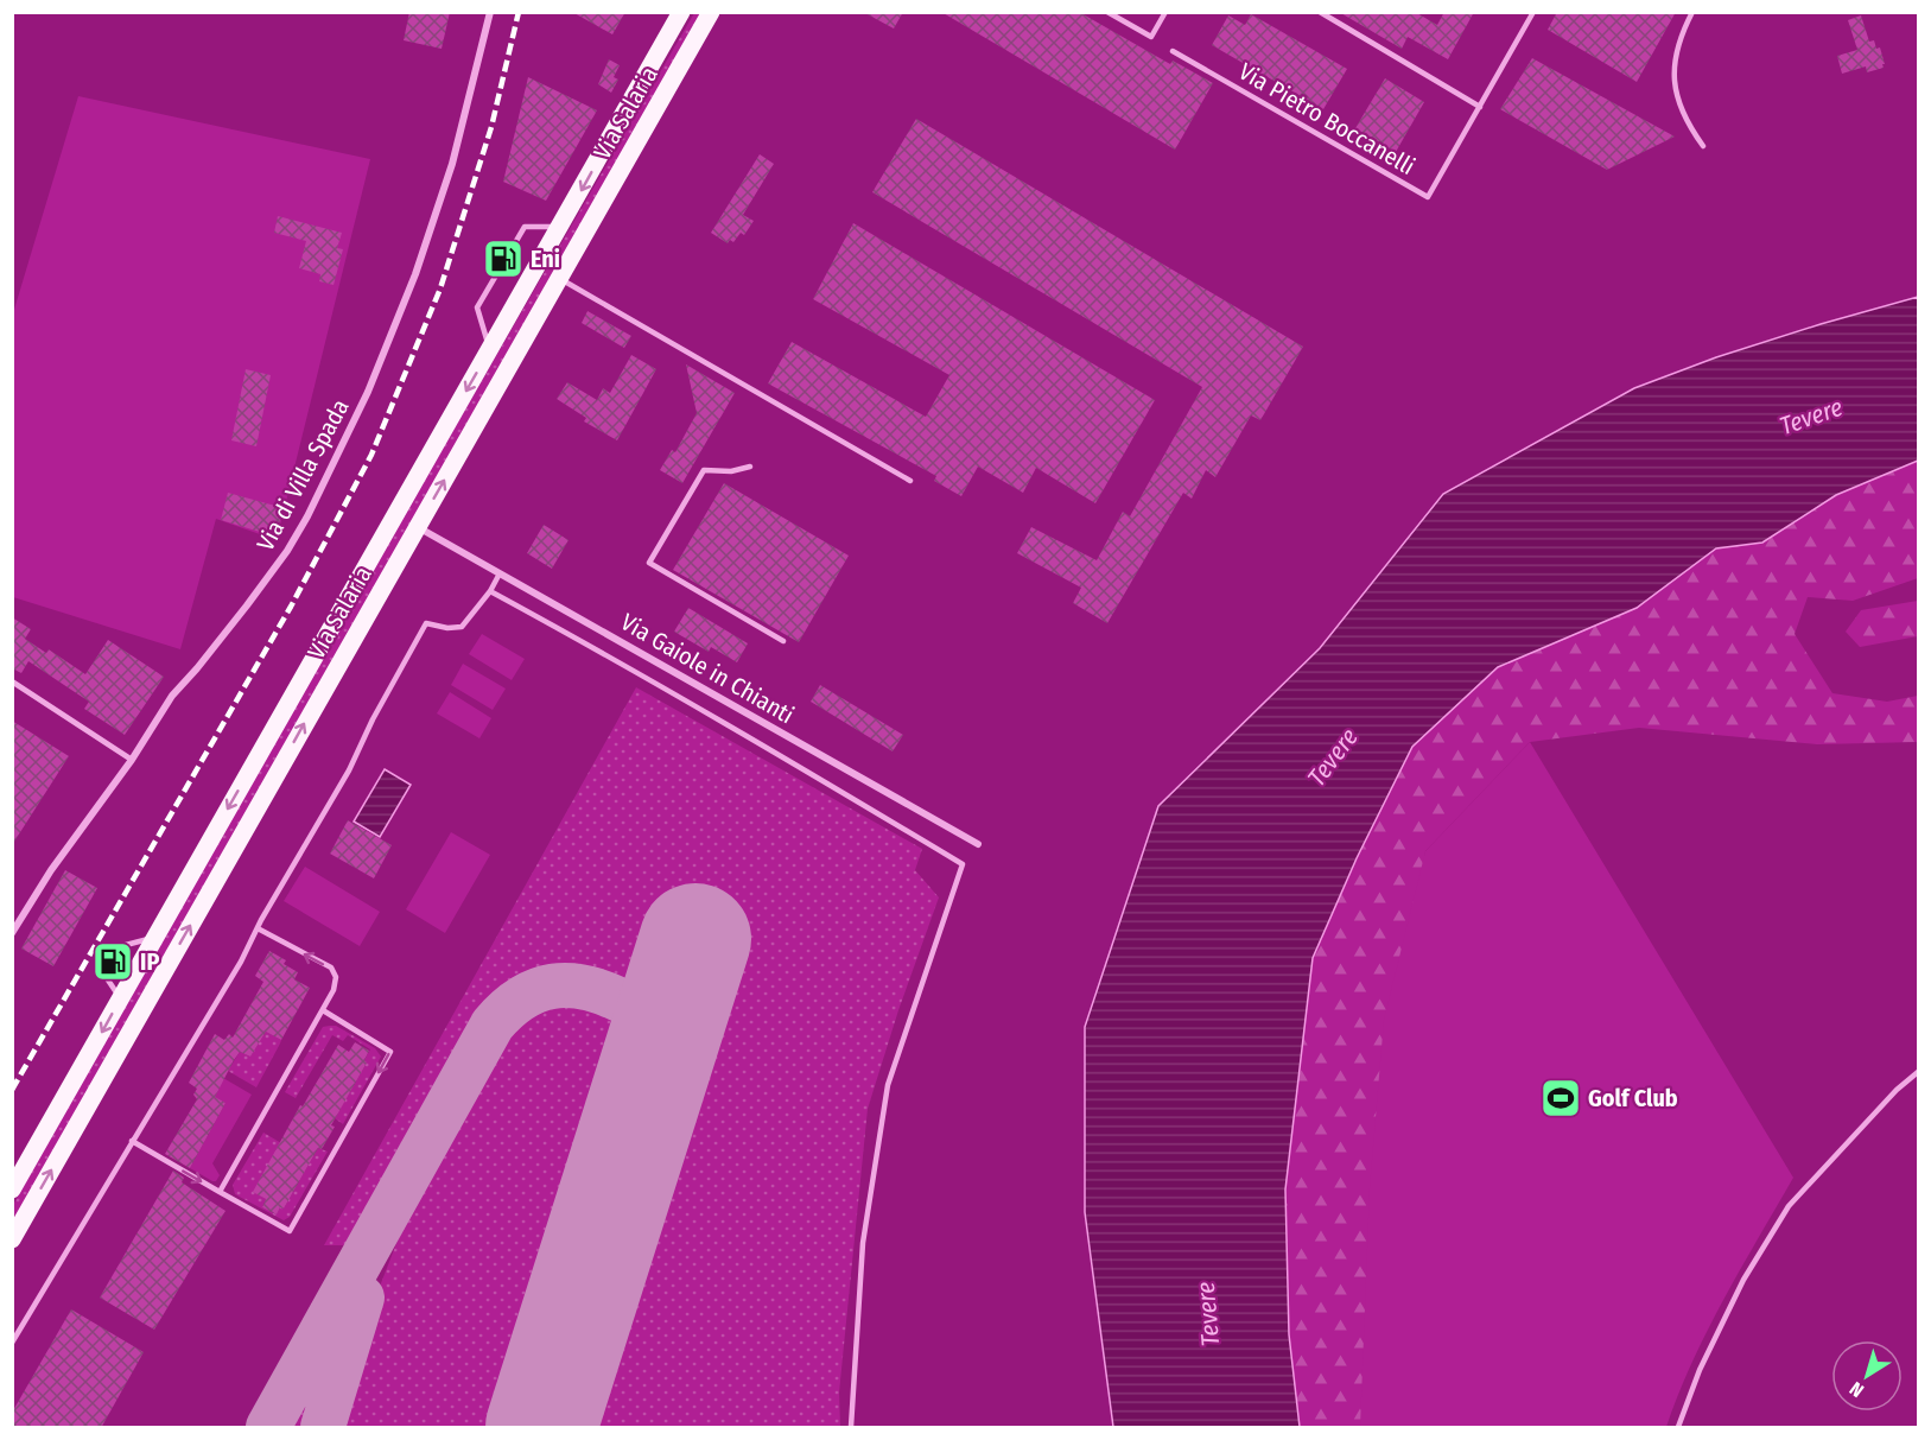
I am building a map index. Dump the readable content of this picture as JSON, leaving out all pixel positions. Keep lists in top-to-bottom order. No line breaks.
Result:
{"streets":{"main road":["Via Salaria"],"street":["Via di Villa Spada","Via Gaiole in Chianti"],"lane":["Via Pietro Boccanelli"]},"crossings":[["Via Salaria","Via Gaiole in Chianti"]],"water":["Tevere"],"places":{"fuel station":["Eni","IP"],"sports":["Golf Club"]},"north":"bottom left"}
